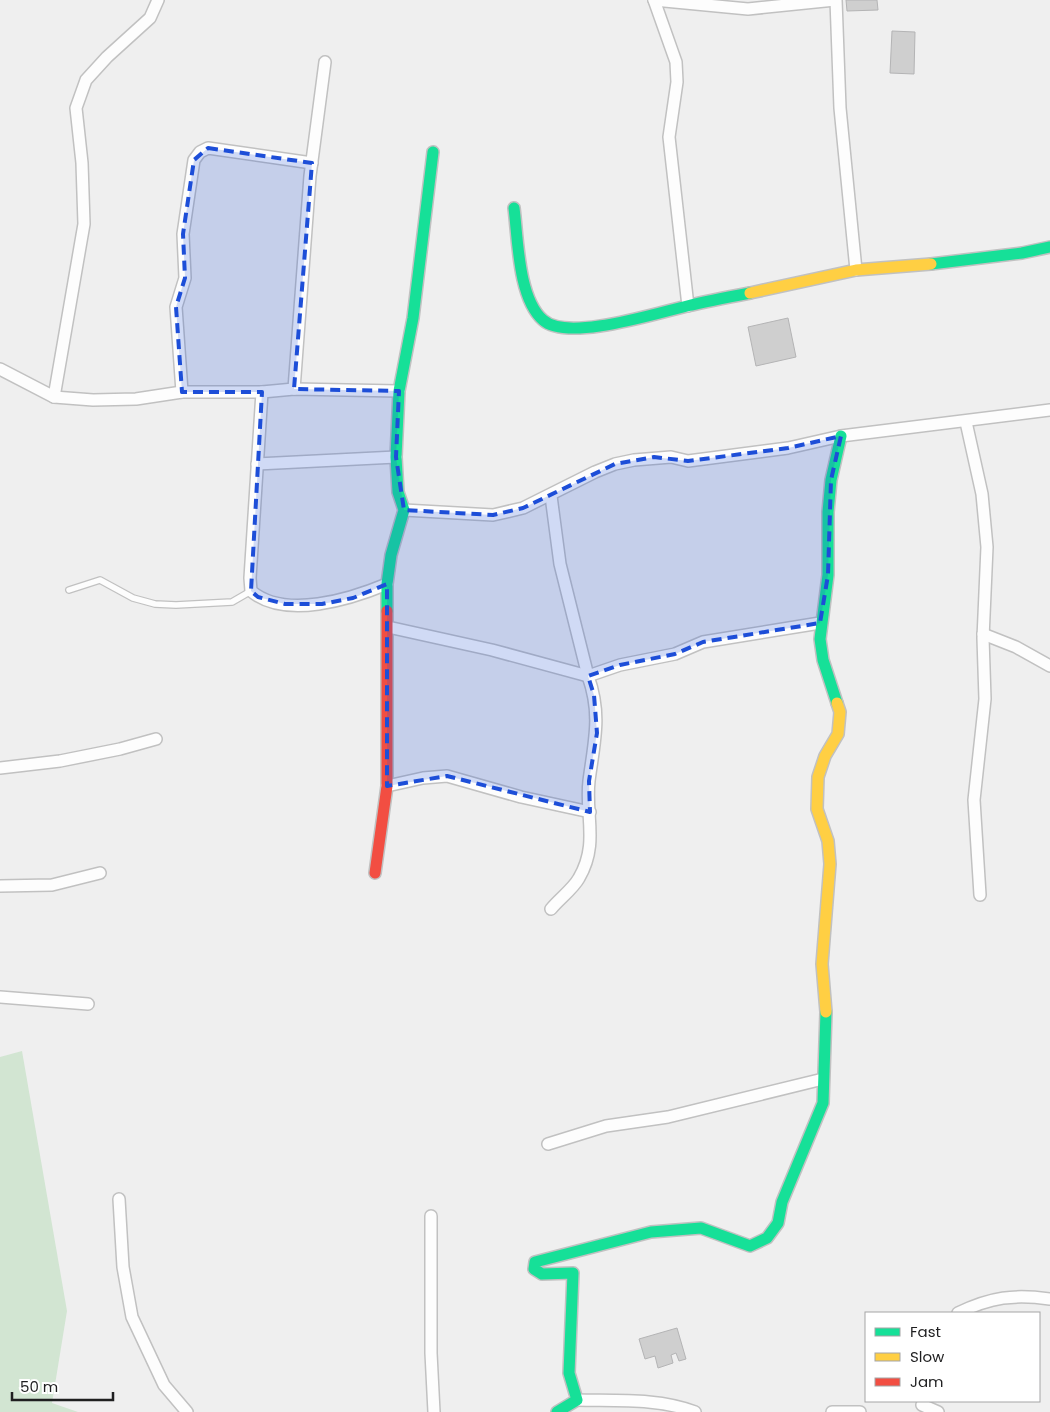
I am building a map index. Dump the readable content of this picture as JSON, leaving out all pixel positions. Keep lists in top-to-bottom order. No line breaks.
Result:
{"legend":["Fast","Slow","Jam"],"scale_bar":"50 m"}
